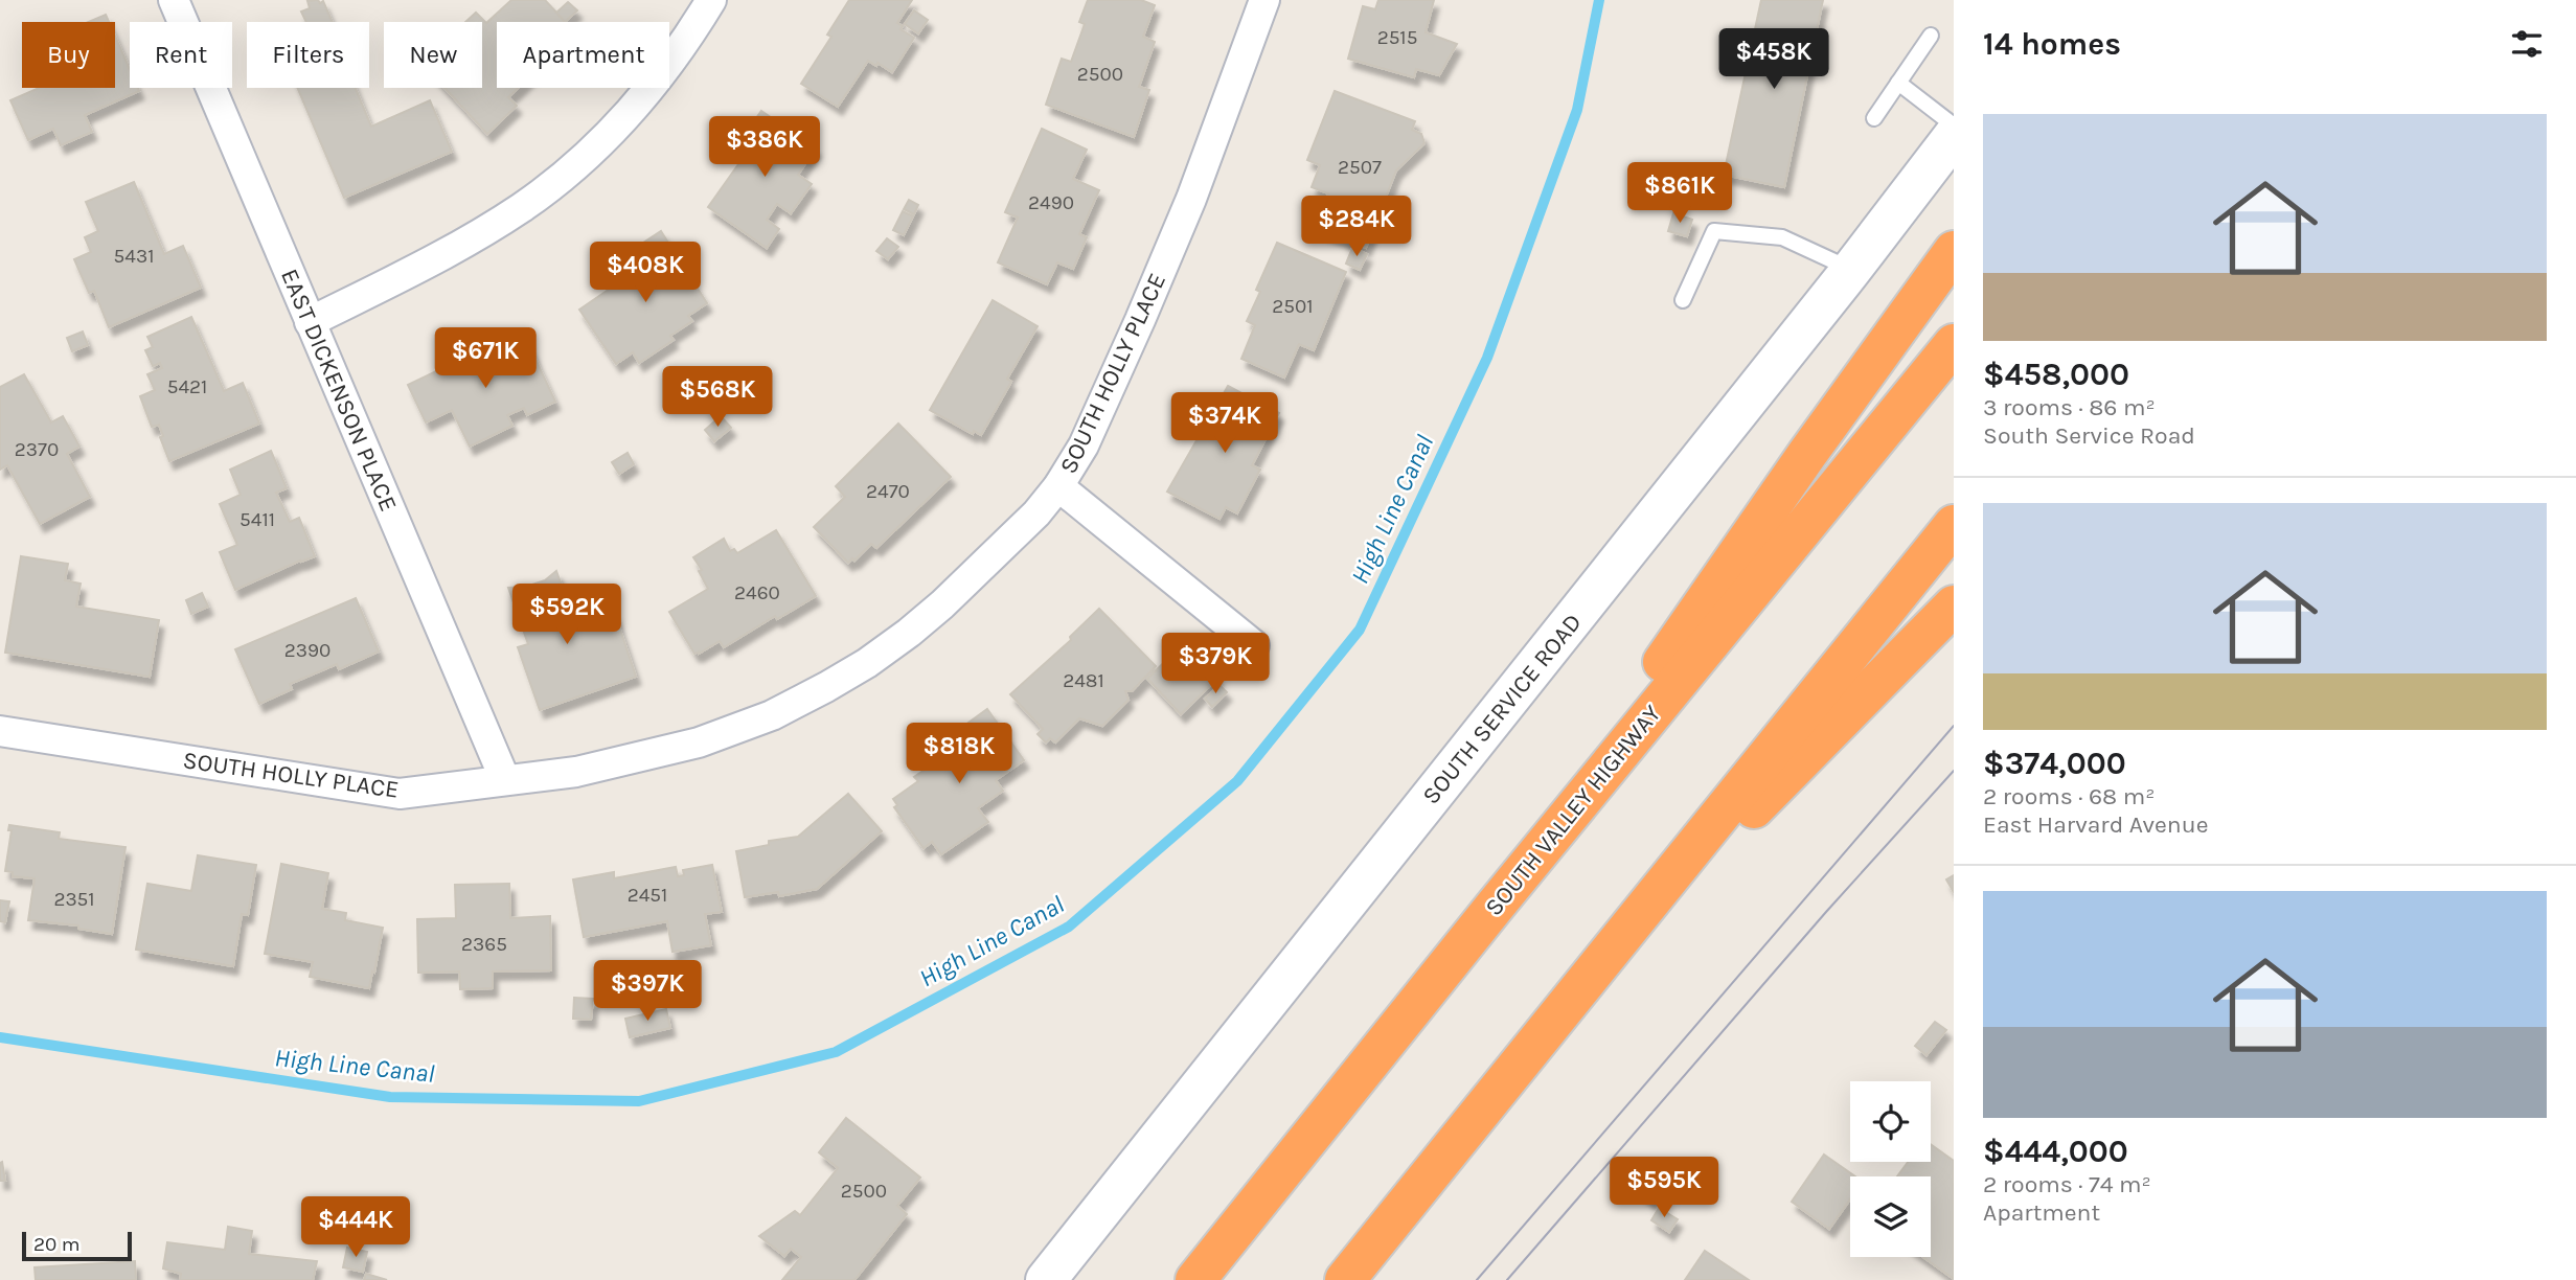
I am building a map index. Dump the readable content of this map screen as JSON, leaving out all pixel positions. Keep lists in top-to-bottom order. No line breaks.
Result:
{"streets":{"highway":["SOUTH VALLEY HIGHWAY"],"street":["SOUTH HOLLY PLACE","EAST DICKENSON PLACE","SOUTH SERVICE ROAD"]},"crossings":[["SOUTH HOLLY PLACE","EAST DICKENSON PLACE"]],"water":["High Line Canal"],"house_numbers":["2515","2500","2507","2490","5431","2501","5421","2370","2470","5411","2460","2390","2481","2451","2351","2365","2500"],"scale_bar":"20 m","page":{"heading":"14 homes","chip":["Buy","Rent","Filters","New","Apartment"],"price":["$458K","$386K","$861K","$284K","$408K","$671K","$568K","$374K","$592K","$379K","$818K","$397K","$595K","$444K"],"list":[{"name":"$458,000","note":"3 rooms · 86 m² · South Service Road"},{"name":"$374,000","note":"2 rooms · 68 m² · East Harvard Avenue"},{"name":"$444,000","note":"2 rooms · 74 m² · Apartment"}],"scale":"20 m"}}
